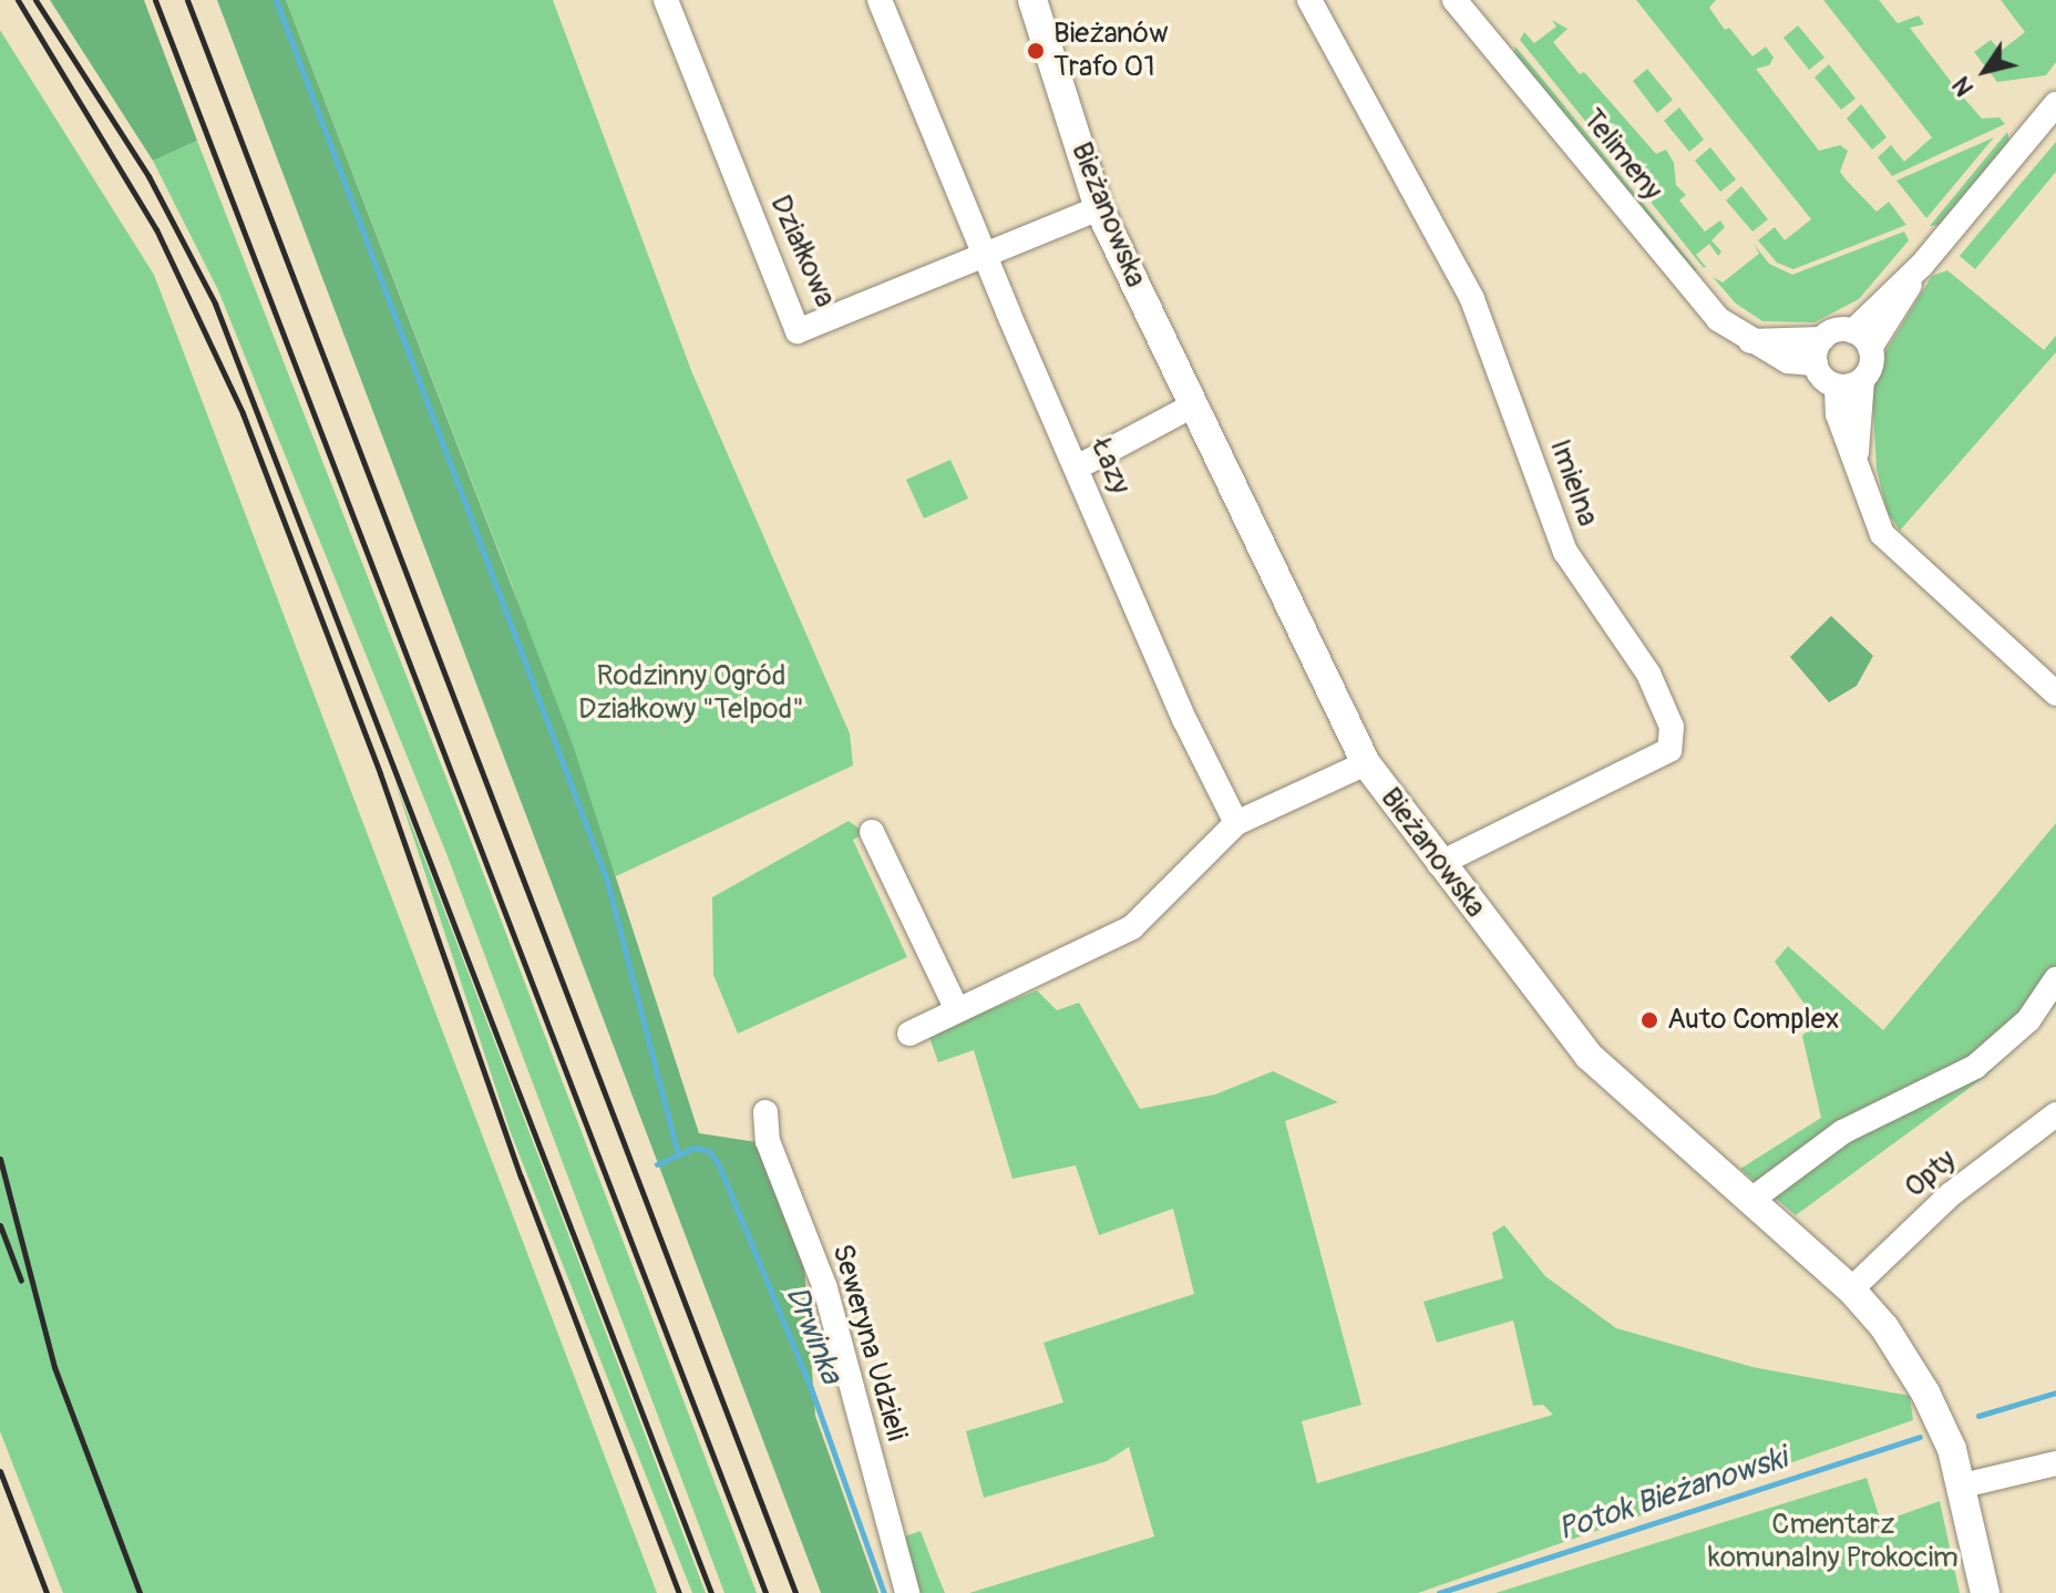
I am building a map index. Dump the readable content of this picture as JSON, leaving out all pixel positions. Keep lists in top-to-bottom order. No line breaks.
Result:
{"streets":{"street":["Telimeny","Bieżanowska","Działkowa","Łazy","Imielna","Opty","Seweryna Udzieli"]},"crossings":[["Bieżanowska","Działkowa"],["Bieżanowska","Imielna"],["Bieżanowska","Opty"],["Działkowa","Łazy"]],"water":["Drwinka","Potok Bieżanowski"],"parks":["Rodzinny Ogród Działkowy \"Telpod\"","Cmentarz komunalny Prokocim"],"places":["Bieżanów Trafo 01","Auto Complex"],"north":"bottom left"}
